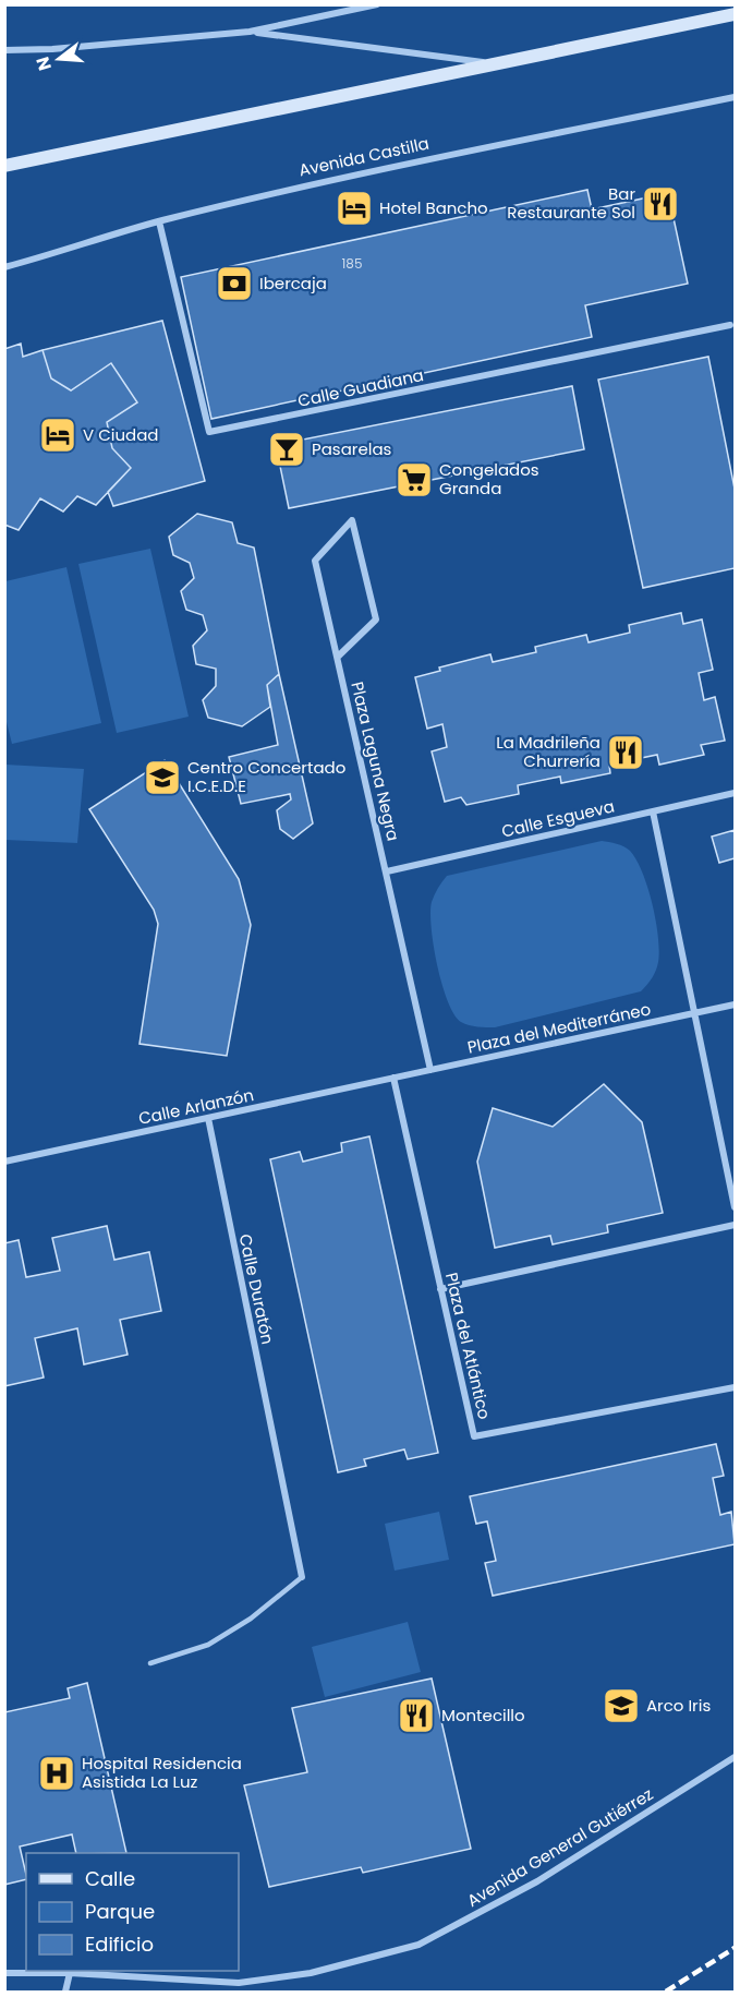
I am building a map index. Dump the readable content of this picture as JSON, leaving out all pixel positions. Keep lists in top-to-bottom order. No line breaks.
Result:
{"streets":{"street":["Avenida Castilla","Calle Guadiana","Plaza Laguna Negra","Calle Esgueva","Plaza del Mediterráneo","Calle Arlanzón","Calle Duratón","Plaza del Atlántico","Avenida General Gutiérrez"]},"crossings":[["Avenida Castilla","Calle Guadiana"],["Plaza Laguna Negra","Calle Esgueva"],["Plaza del Mediterráneo","Calle Arlanzón"],["Plaza del Mediterráneo","Plaza del Atlántico"],["Calle Arlanzón","Calle Duratón"],["Calle Arlanzón","Plaza del Atlántico"]],"places":{"restaurant":["Bar Restaurante Sol","La Madrileña Churrería","Montecillo"],"hotel":["Hotel Bancho","V Ciudad"],"bank":["Ibercaja"],"bar":["Pasarelas"],"supermarket":["Congelados Granda"],"school or university":["Centro Concertado I.C.E.D.E","Arco Iris"],"hospital":["Hospital Residencia Asistida La Luz"]},"house_numbers":["185"],"legend":["Calle","Parque","Edificio"],"north":"left"}
